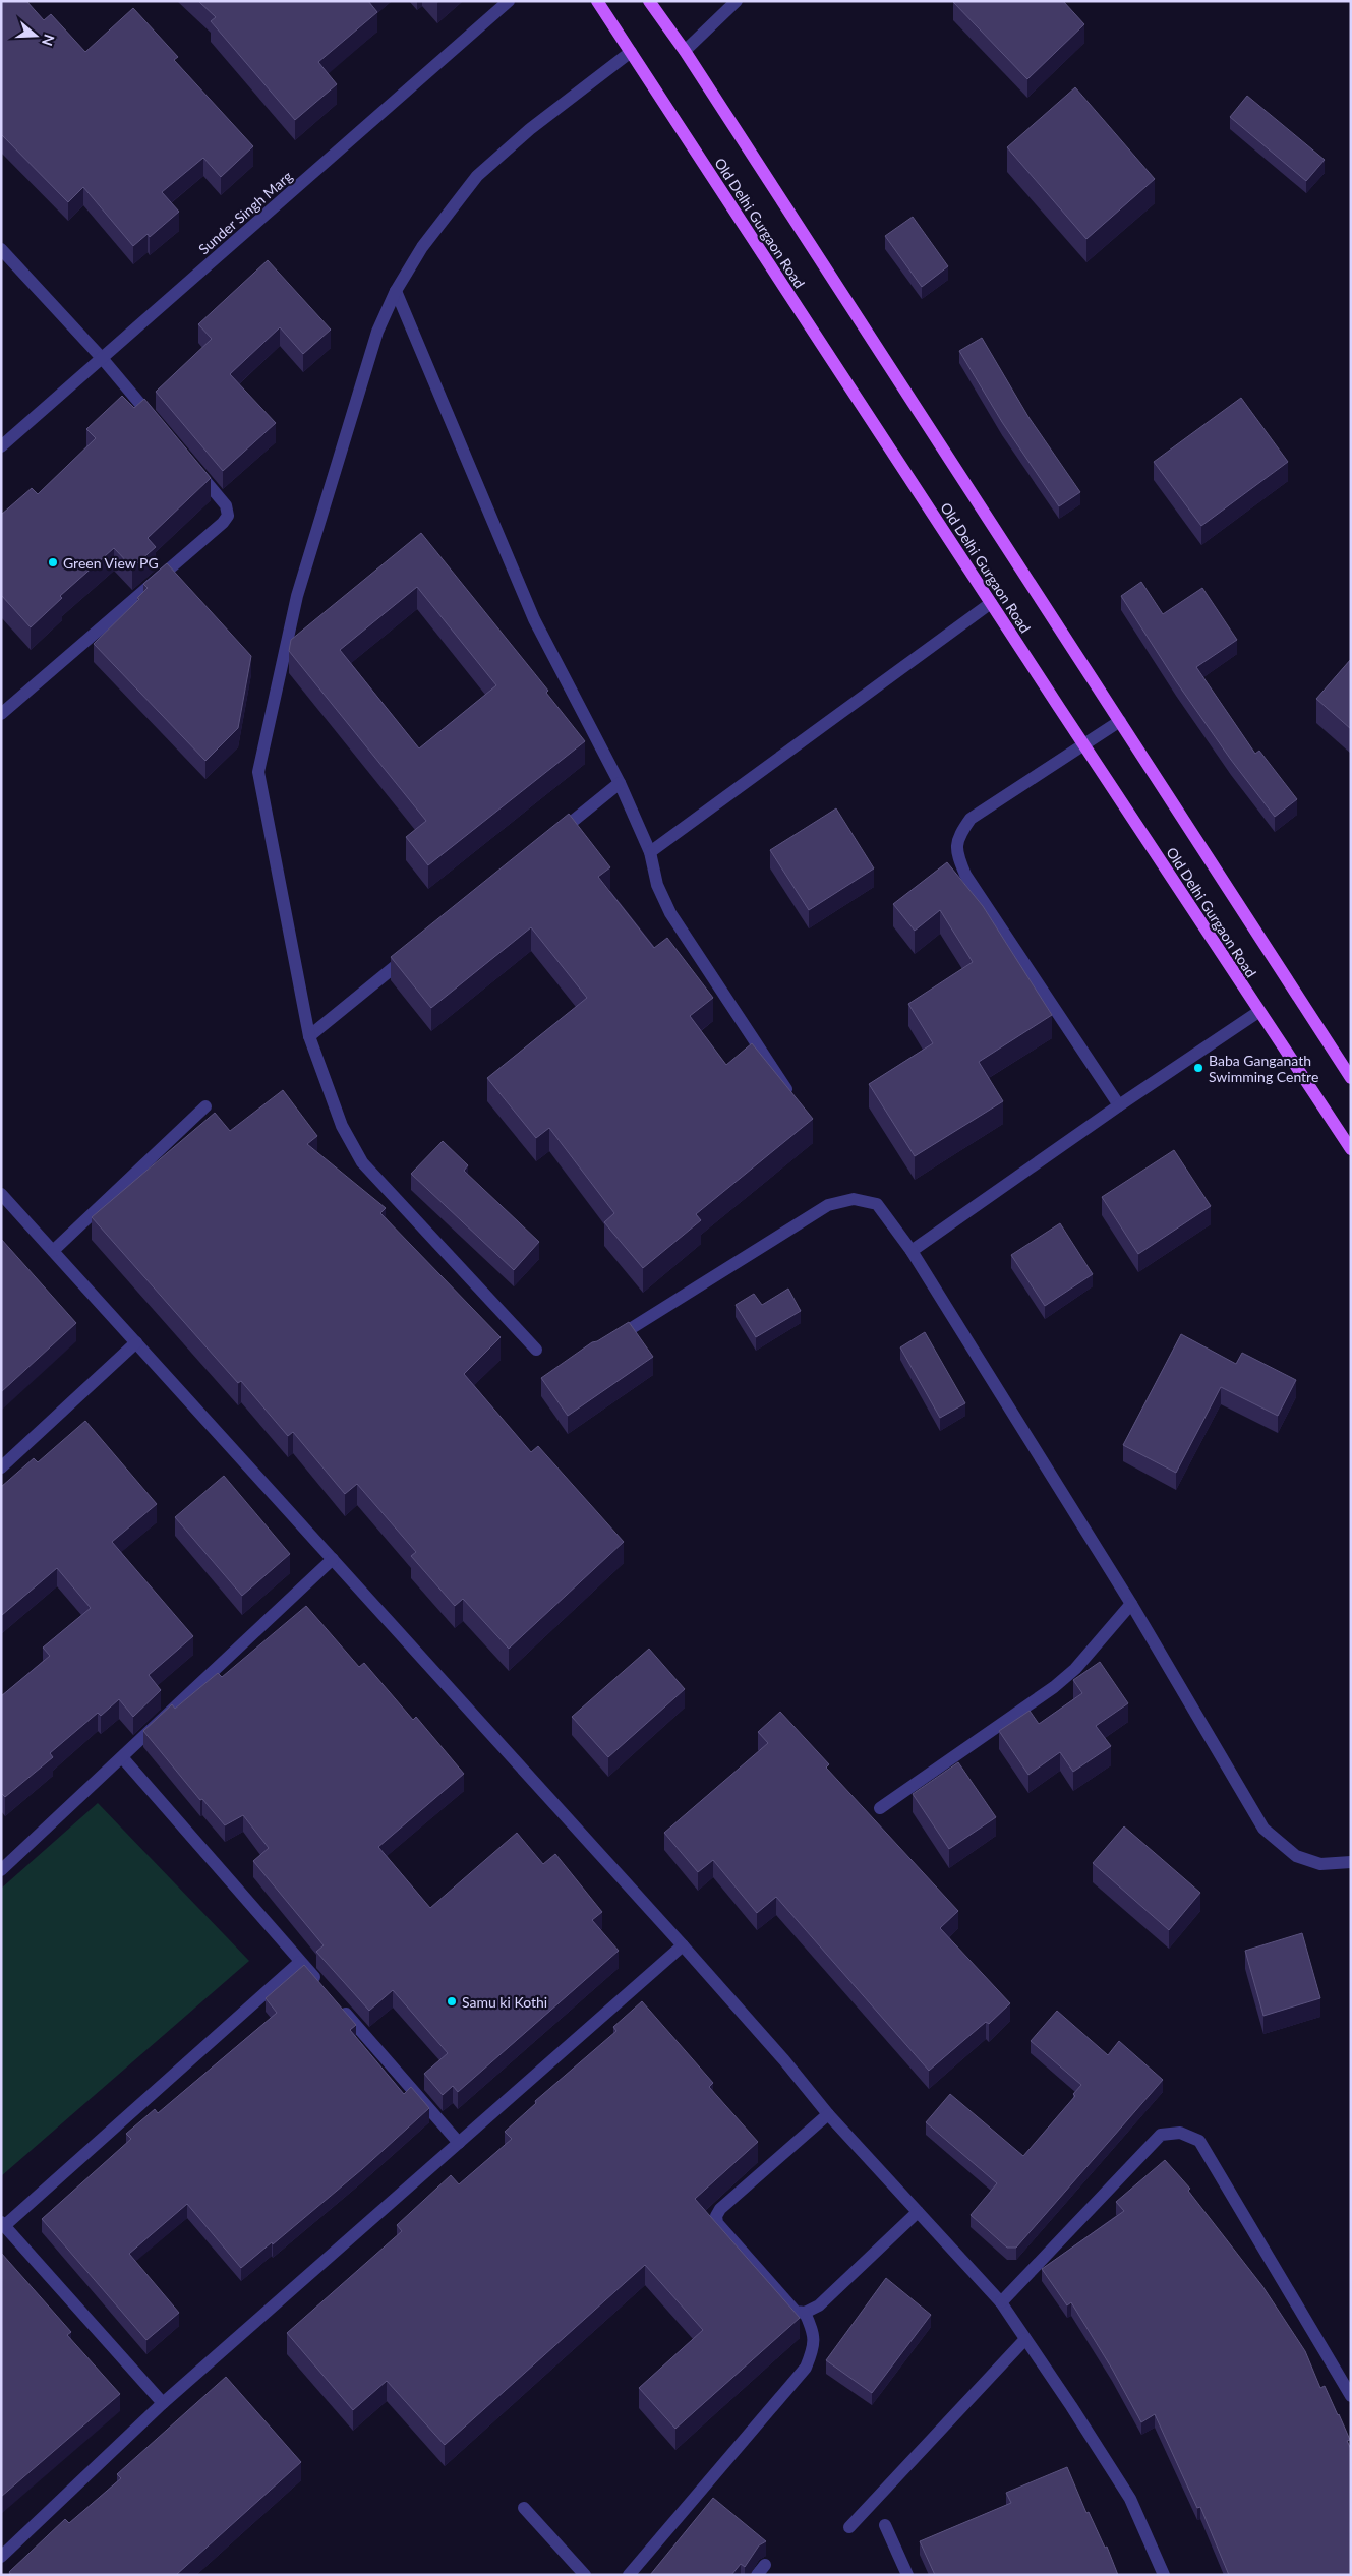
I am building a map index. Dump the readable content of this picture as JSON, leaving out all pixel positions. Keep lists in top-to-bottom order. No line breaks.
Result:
{"streets":{"main road":["Old Delhi Gurgaon Road"],"street":["Sunder Singh Marg"]},"places":["Green View PG","Baba Ganganath Swimming Centre","Samu ki Kothi"],"north":"right"}
